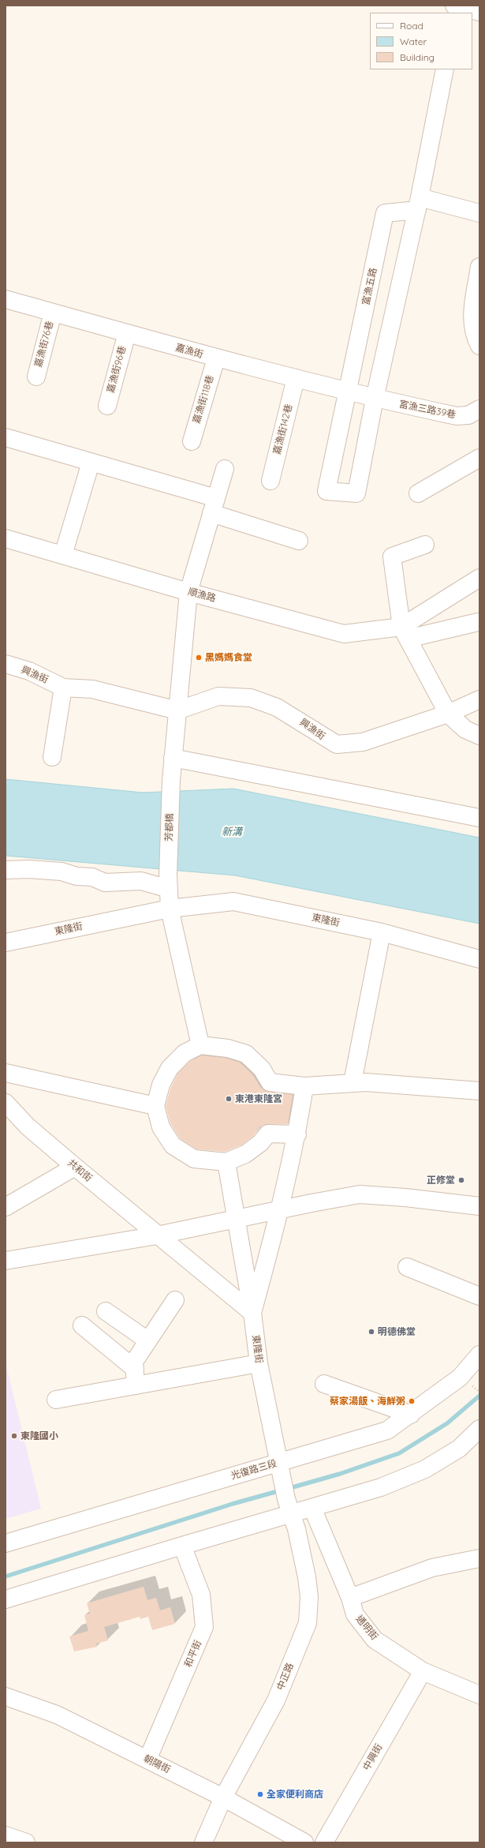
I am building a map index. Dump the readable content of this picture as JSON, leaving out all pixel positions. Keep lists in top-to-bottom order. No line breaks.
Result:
{"streets":{"street":["富漁五路","嘉漁街76巷","嘉漁街","嘉漁街96巷","嘉漁街118巷","富漁三路39巷","嘉漁街142巷","順漁路","興漁街","芳都橋","東隆街","共和街","光復路三段","通明街","和平街","中正路","中興街","朝陽街"]},"crossings":[["富漁五路","嘉漁街"],["嘉漁街76巷","嘉漁街"],["嘉漁街","嘉漁街96巷"],["嘉漁街","嘉漁街118巷"],["嘉漁街","富漁三路39巷"],["嘉漁街","嘉漁街142巷"],["芳都橋","東隆街"],["東隆街","共和街"],["東隆街","光復路三段"],["東隆街","中正路"],["通明街","中興街"],["和平街","朝陽街"],["中正路","朝陽街"]],"water":["新溝"],"places":["黑媽媽食堂","東港東隆宮","正修堂","明德佛堂","蔡家湯飯、海鮮粥","東隆國小","全家便利商店"],"legend":["Road","Water","Building"]}
